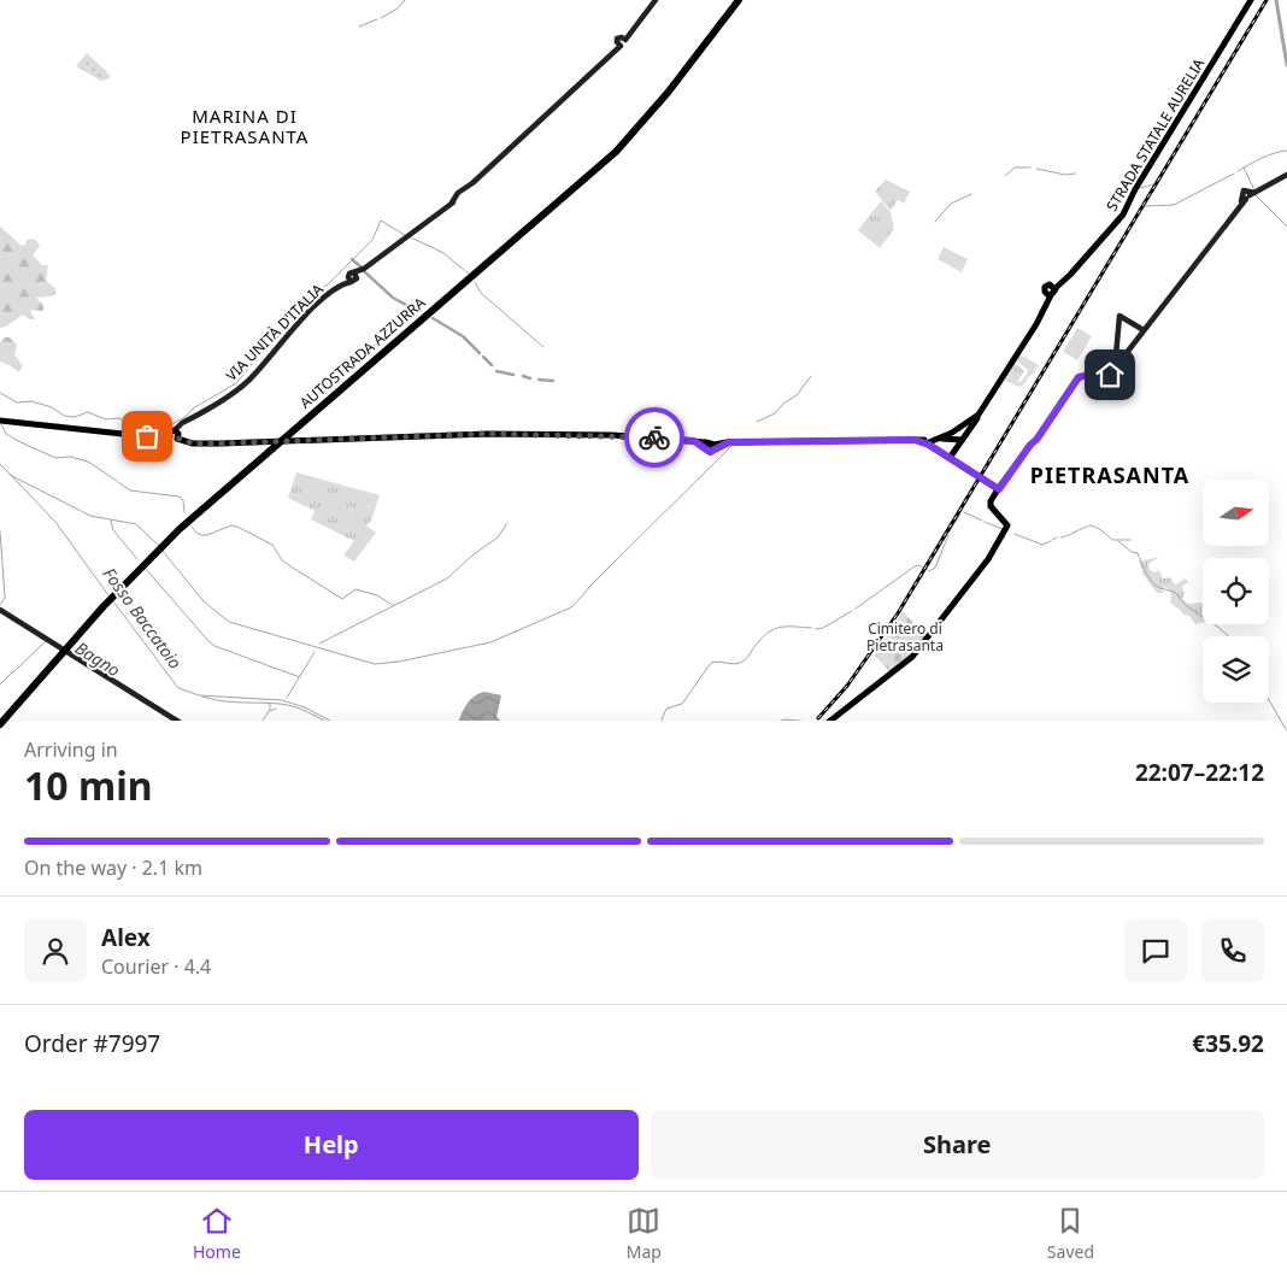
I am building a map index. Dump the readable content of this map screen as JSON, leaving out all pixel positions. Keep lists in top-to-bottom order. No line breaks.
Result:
{"streets":{"highway":["AUTOSTRADA AZZURRA"],"main road":["STRADA STATALE AURELIA","VIA UNITÀ D'ITALIA"]},"crossings":[["STRADA STATALE AURELIA","VIA UNITÀ D'ITALIA"]],"districts":["MARINA DI PIETRASANTA","PIETRASANTA"],"water":["Fosso Baccatoio","Bagno"],"parks":["Cimitero di Pietrasanta"],"north":"right","page":{"heading":["10 min","Arriving in","22:07–22:12"],"panel":["Alex","Courier · 4.4","Order #7997","€35.92"],"bar":"On the way · 2.1 km","buttons":["Help","Share"],"tabs":["Home","Map","Saved"]}}
